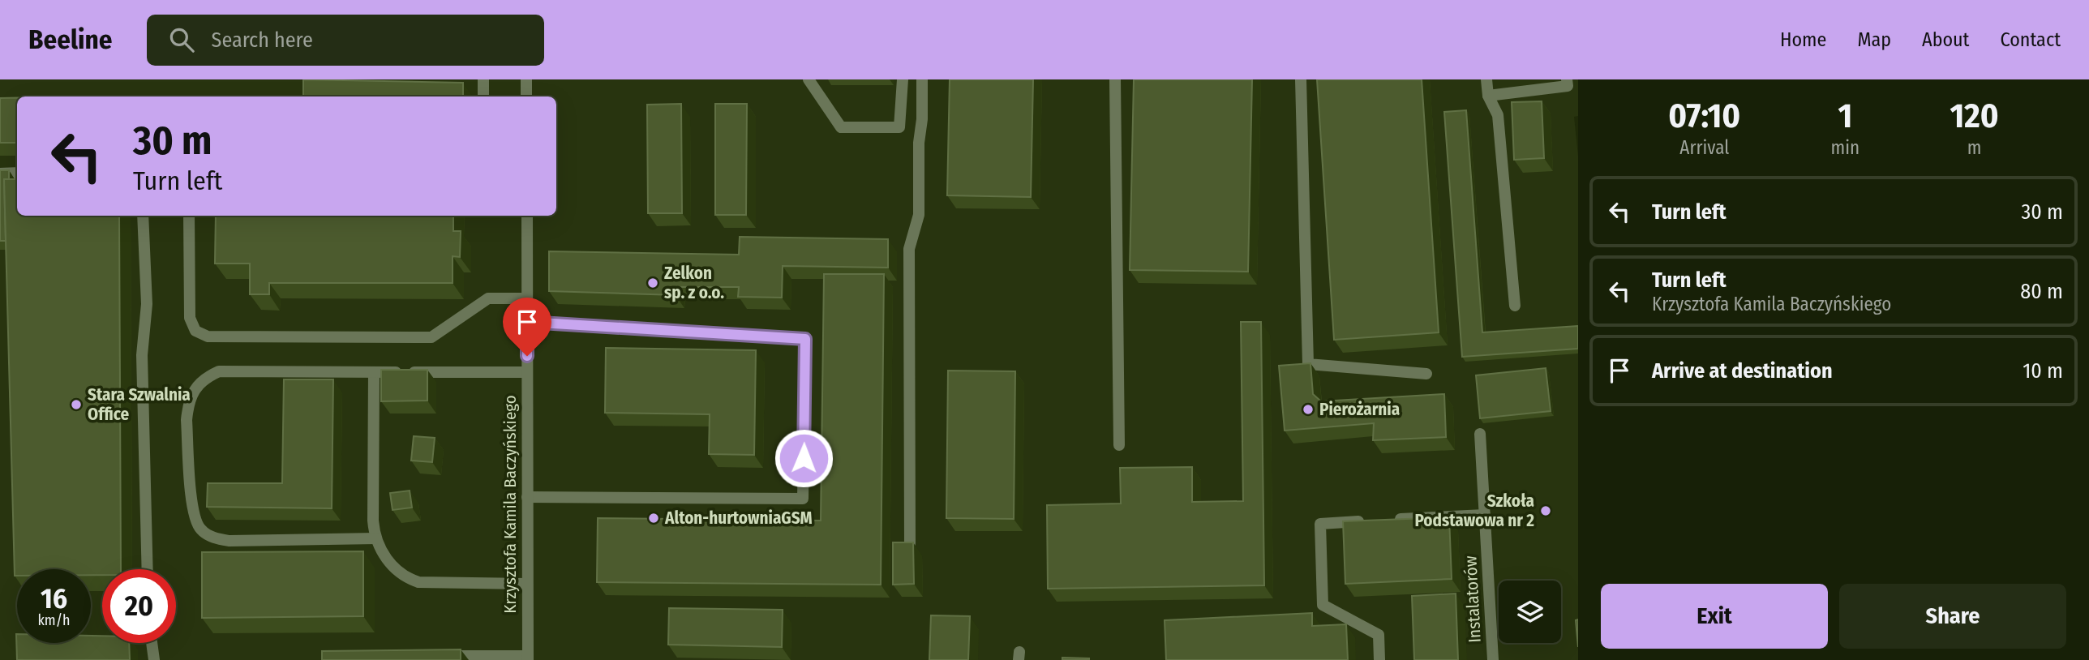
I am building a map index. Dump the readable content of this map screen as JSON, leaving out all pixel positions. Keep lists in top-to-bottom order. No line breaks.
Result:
{"streets":{"street":["Krzysztofa Kamila Baczyńskiego","Instalatorów"]},"places":["Zelkon sp. z o.o.","Stara Szwalnia Office","Pierożarnia","Szkoła Podstawowa nr 2","Alton-hurtowniaGSM"],"page":{"header":"Beeline","search":"Search here","nav":["Home","Map","About","Contact"],"eta":["07:10","Arrival","1","min","120","m"],"turn":["30 m","Turn left"],"list":[{"name":"Turn left","value":"30 m"},{"name":"Turn left","note":"Krzysztofa Kamila Baczyńskiego","value":"80 m"},{"name":"Arrive at destination","value":"10 m"}],"speed":"16 km/h","limit":"20","buttons":["Exit","Share"]}}
